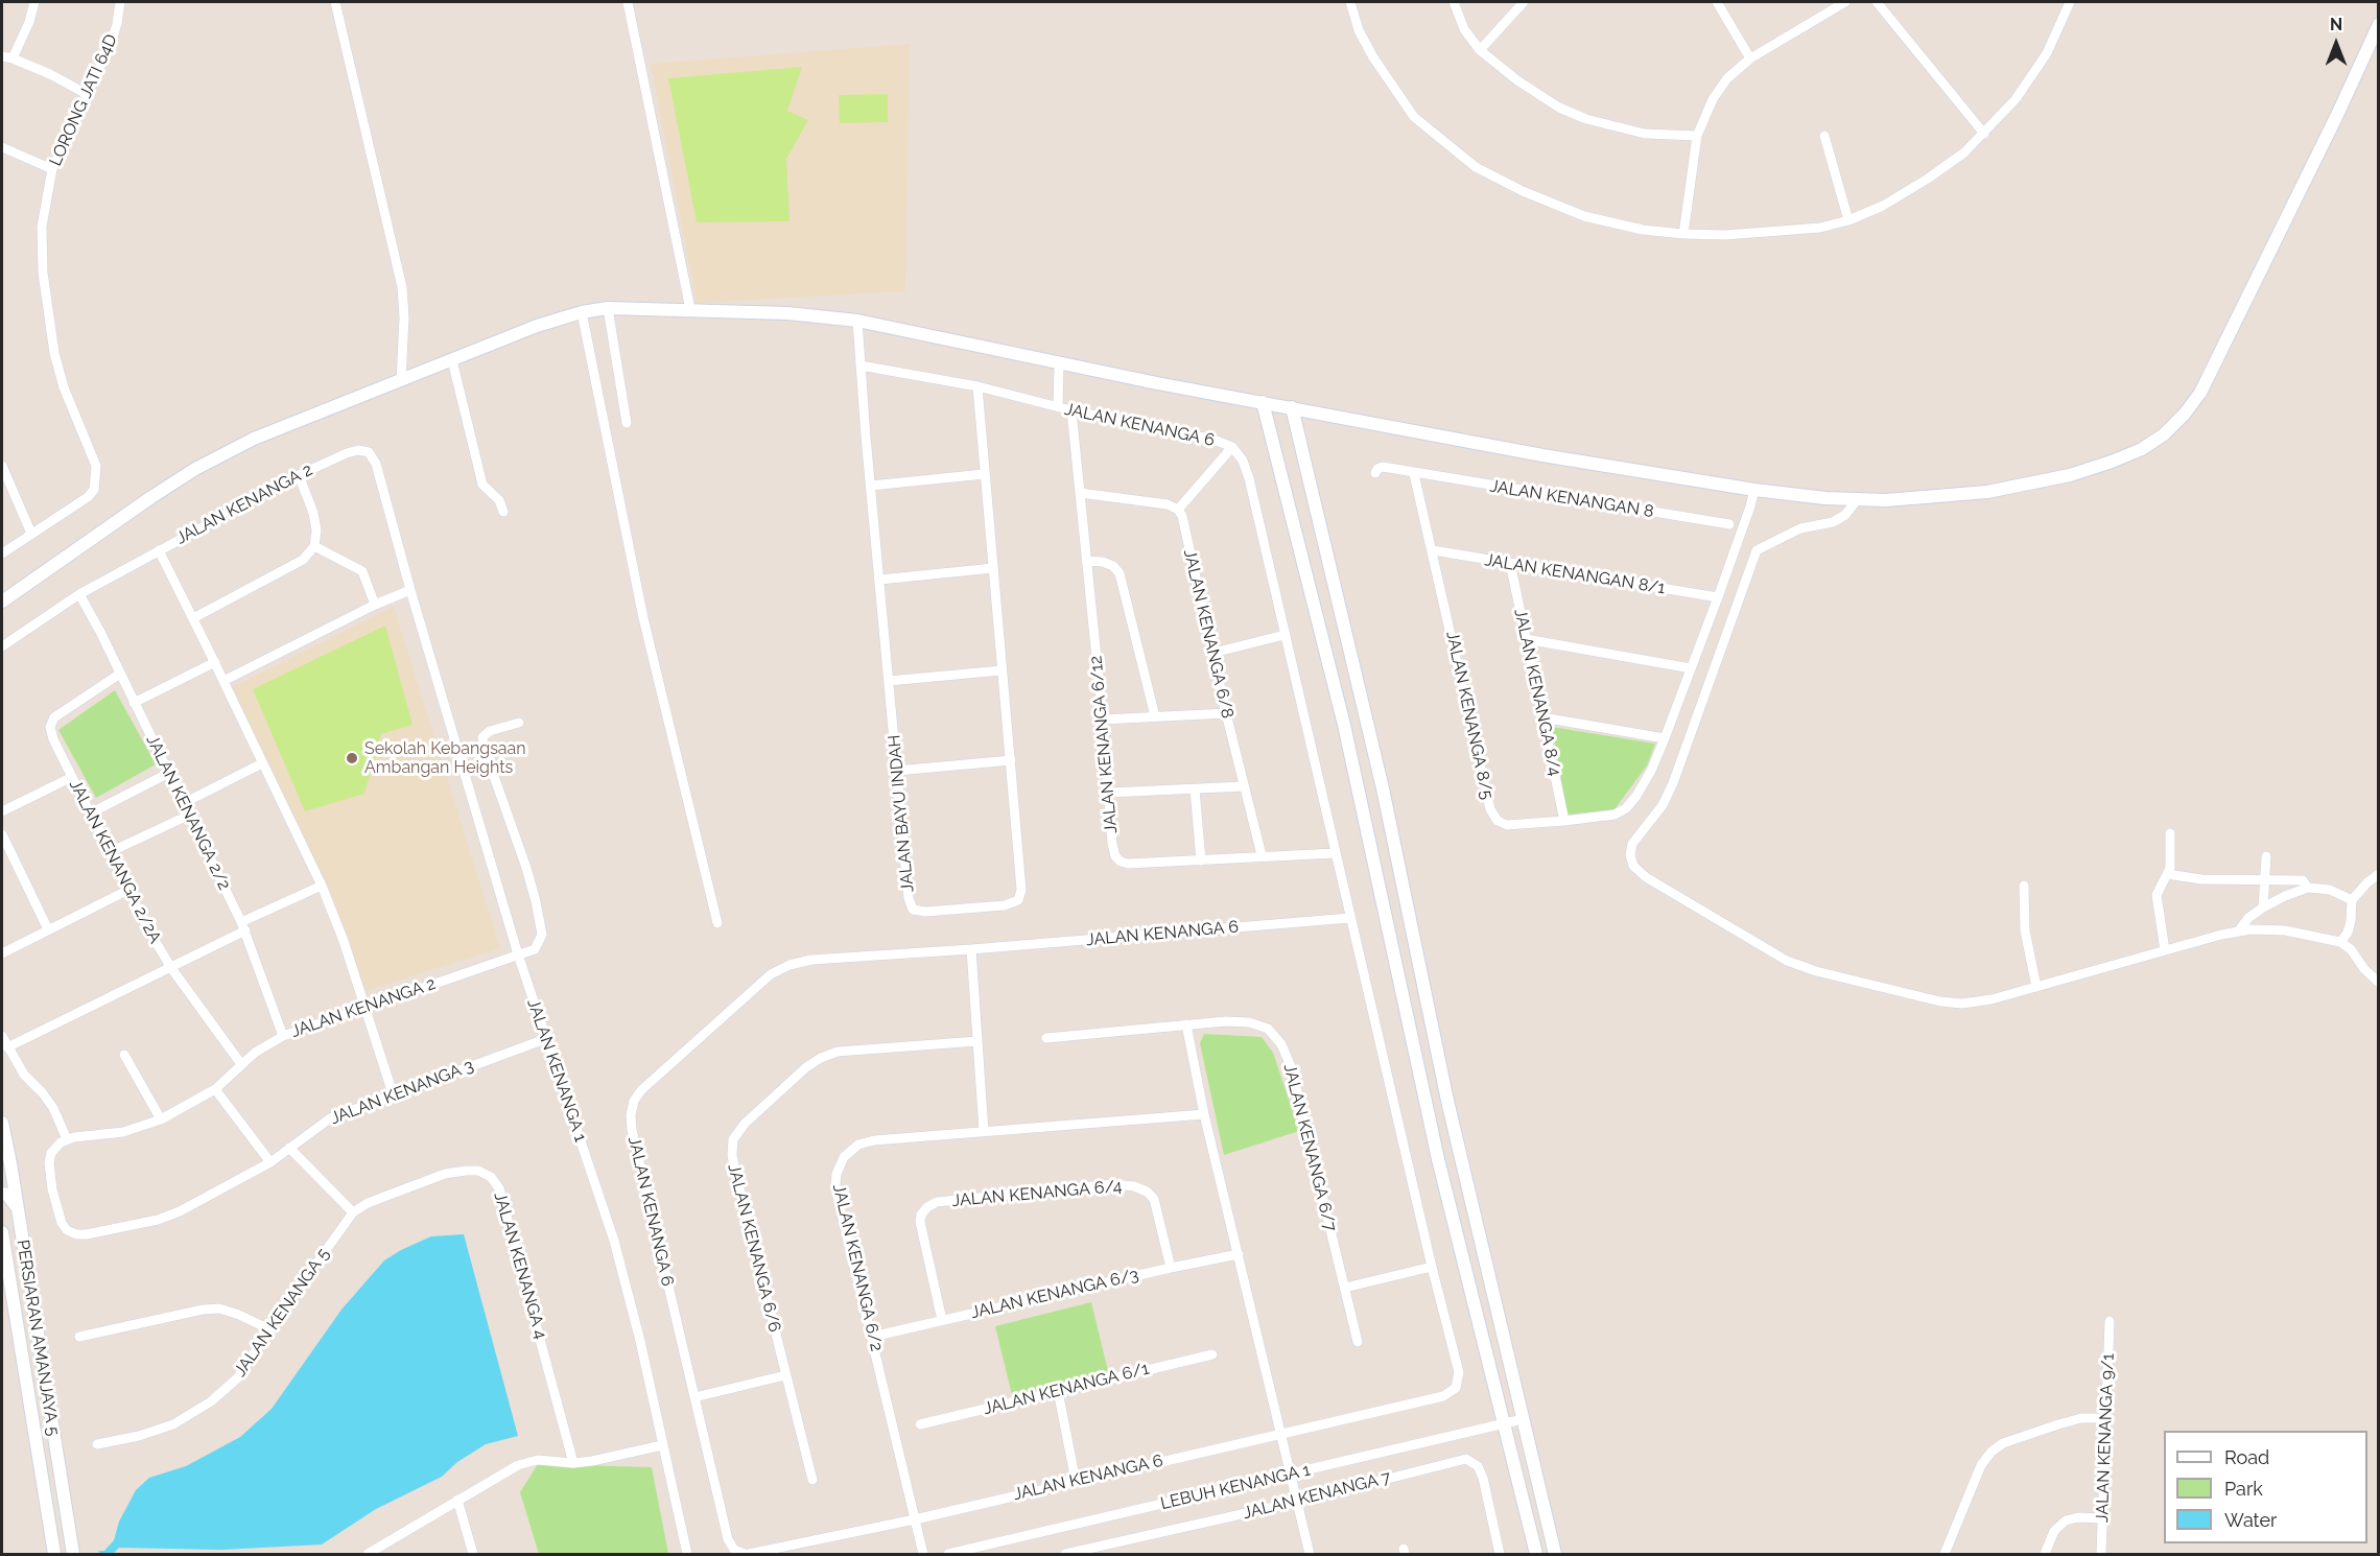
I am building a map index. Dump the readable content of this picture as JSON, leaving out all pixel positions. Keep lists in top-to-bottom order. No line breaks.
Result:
{"streets":{"street":["LORONG JATI 64D","JALAN KENANGA 6","JALAN KENANGAN 8","JALAN KENANGA 2","JALAN KENANGAN 8/1","JALAN KENANGA 6/8","JALAN KENANGA 8/4","JALAN KENANGA 8/5","JALAN KENANGA 6/12","JALAN KENANGA 2/2","JALAN BAYU INDAH","JALAN KENANGA 2/2A","JALAN KENANGA 1","JALAN KENANGA 3","JALAN KENANGA 6/7","JALAN KENANGA 6/4","JALAN KENANGA 6/6","JALAN KENANGA 4","JALAN KENANGA 6/2","JALAN KENANGA 6/3","JALAN KENANGA 5","PERSIARAN AMANJAYA 5","JALAN KENANGA 6/1","JALAN KENANGA 9/1","LEBUH KENANGA 1","JALAN KENANGA 7"]},"crossings":[["JALAN KENANGA 6","JALAN KENANGA 6/12"],["JALAN KENANGA 6","JALAN BAYU INDAH"],["JALAN KENANGA 6","JALAN KENANGA 6/2"],["JALAN KENANGAN 8","JALAN KENANGA 8/5"],["JALAN KENANGA 2","JALAN KENANGA 2/2"],["JALAN KENANGA 2","JALAN KENANGA 2/2A"],["JALAN KENANGA 2","JALAN KENANGA 1"],["JALAN KENANGA 2","JALAN KENANGA 3"],["JALAN KENANGAN 8/1","JALAN KENANGA 8/4"],["JALAN KENANGAN 8/1","JALAN KENANGA 8/5"],["JALAN KENANGA 6/8","JALAN KENANGA 6/12"],["JALAN KENANGA 8/4","JALAN KENANGA 8/5"],["JALAN KENANGA 2/2","JALAN KENANGA 2/2A"],["JALAN KENANGA 1","JALAN KENANGA 3"],["JALAN KENANGA 6/4","JALAN KENANGA 6/3"],["JALAN KENANGA 4","JALAN KENANGA 5"],["JALAN KENANGA 6/2","JALAN KENANGA 6/3"]],"places":["Sekolah Kebangsaan Ambangan Heights"],"legend":["Road","Park","Water"],"north":"top"}
